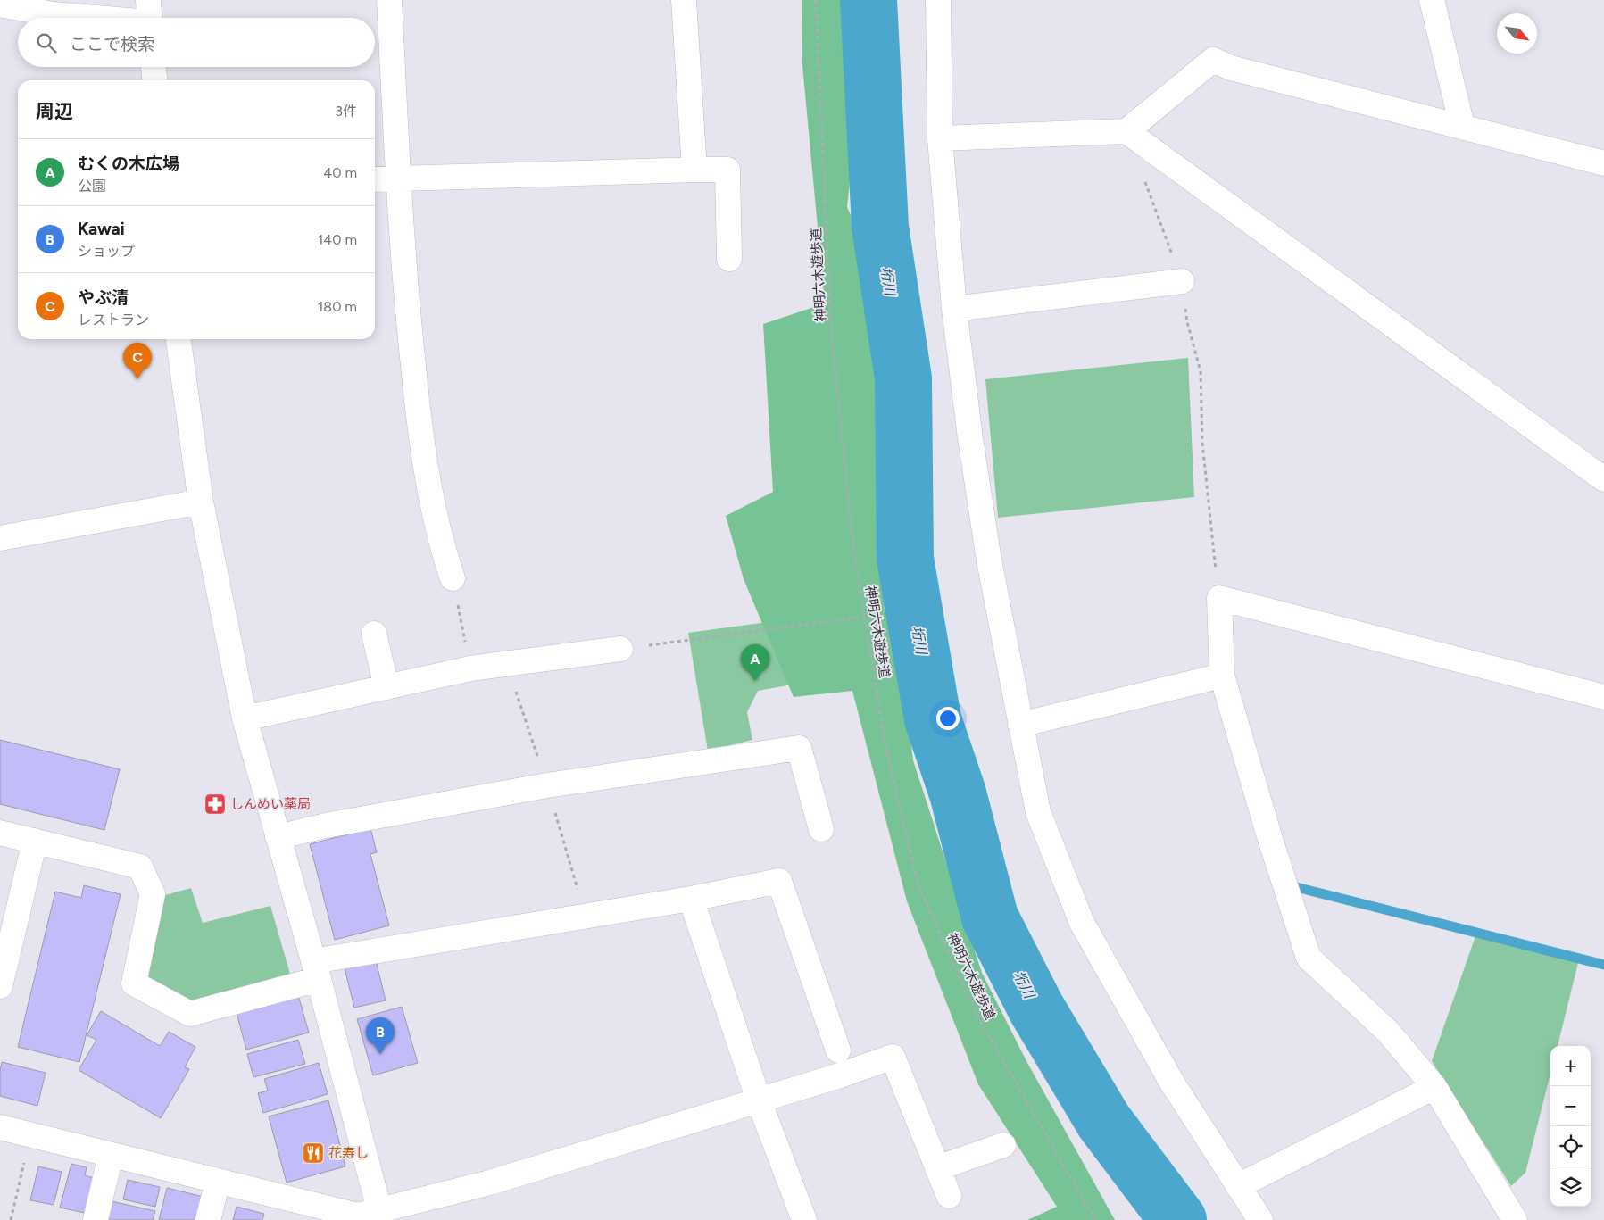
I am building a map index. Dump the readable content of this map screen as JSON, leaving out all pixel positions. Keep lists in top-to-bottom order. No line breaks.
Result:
{"streets":{"path":["神明六木遊歩道"]},"water":["垳川"],"places":{"pharmacy":["しんめい薬局"],"restaurant":["花寿し"]},"north":"bottom right","page":{"search":"ここで検索","heading":["周辺","3件"],"list":[{"mark":"A","name":"むくの木広場","note":"公園","value":"40 m"},{"mark":"B","name":"Kawai","note":"ショップ","value":"140 m"},{"mark":"C","name":"やぶ清","note":"レストラン","value":"180 m"}],"pins":["C","A","B"],"map_buttons":["+","−"]}}
